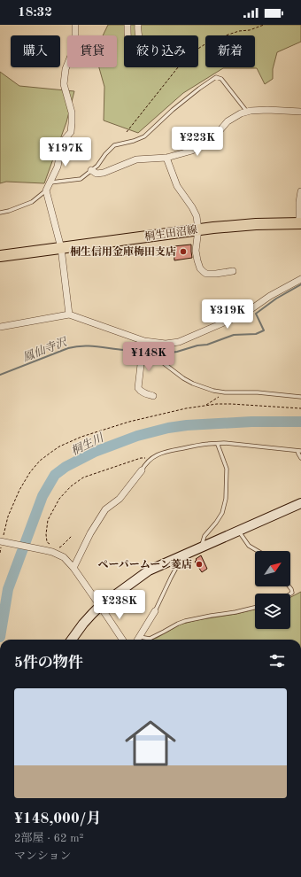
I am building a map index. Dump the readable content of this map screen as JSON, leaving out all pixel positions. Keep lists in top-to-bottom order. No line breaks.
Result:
{"streets":{"main road":["桐生田沼線"]},"water":["鳳仙寺沢","桐生川"],"places":["桐生信用金庫梅田支店","ペーパームーン菱店"],"north":"top right","page":{"status":"18:32","chip":["購入","賃貸","絞り込み","新着"],"price":["¥223K","¥197K","¥319K","¥148K","¥238K"],"heading":"5件の物件","list":[{"name":"¥148,000/月","note":"2部屋 · 62 m² · マンション"}]}}
